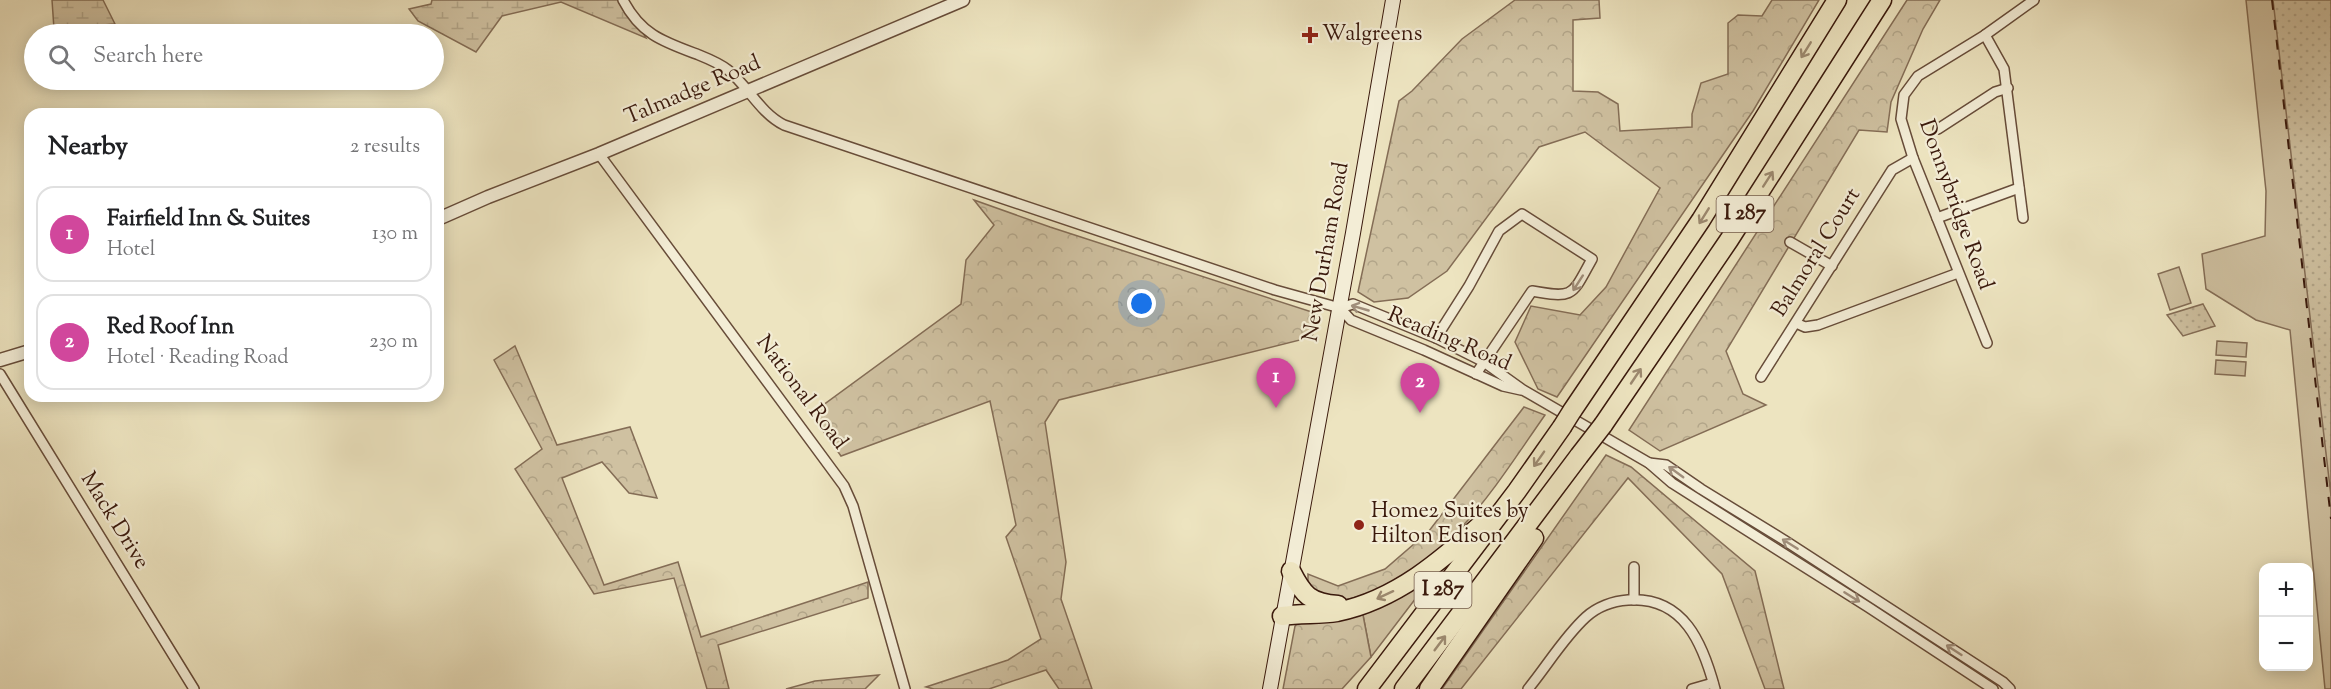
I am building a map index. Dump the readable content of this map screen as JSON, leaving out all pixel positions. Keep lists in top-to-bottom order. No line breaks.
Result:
{"streets":{"highway":["I 287"],"main road":["New Durham Road"],"street":["Talmadge Road","Donnybridge Road","Balmoral Court","Reading Road","National Road","Mack Drive"]},"crossings":[["Talmadge Road","National Road"],["Donnybridge Road","Balmoral Court"],["New Durham Road","Reading Road"]],"places":{"health":["Walgreens"],"other":["Home2 Suites by Hilton Edison"]},"page":{"search":"Search here","heading":["Nearby","2 results"],"list":[{"mark":"1","name":"Fairfield Inn & Suites","note":"Hotel","value":"130 m"},{"mark":"2","name":"Red Roof Inn","note":"Hotel · Reading Road","value":"230 m"}],"pins":["1","2"],"map_buttons":["+","−"]}}
